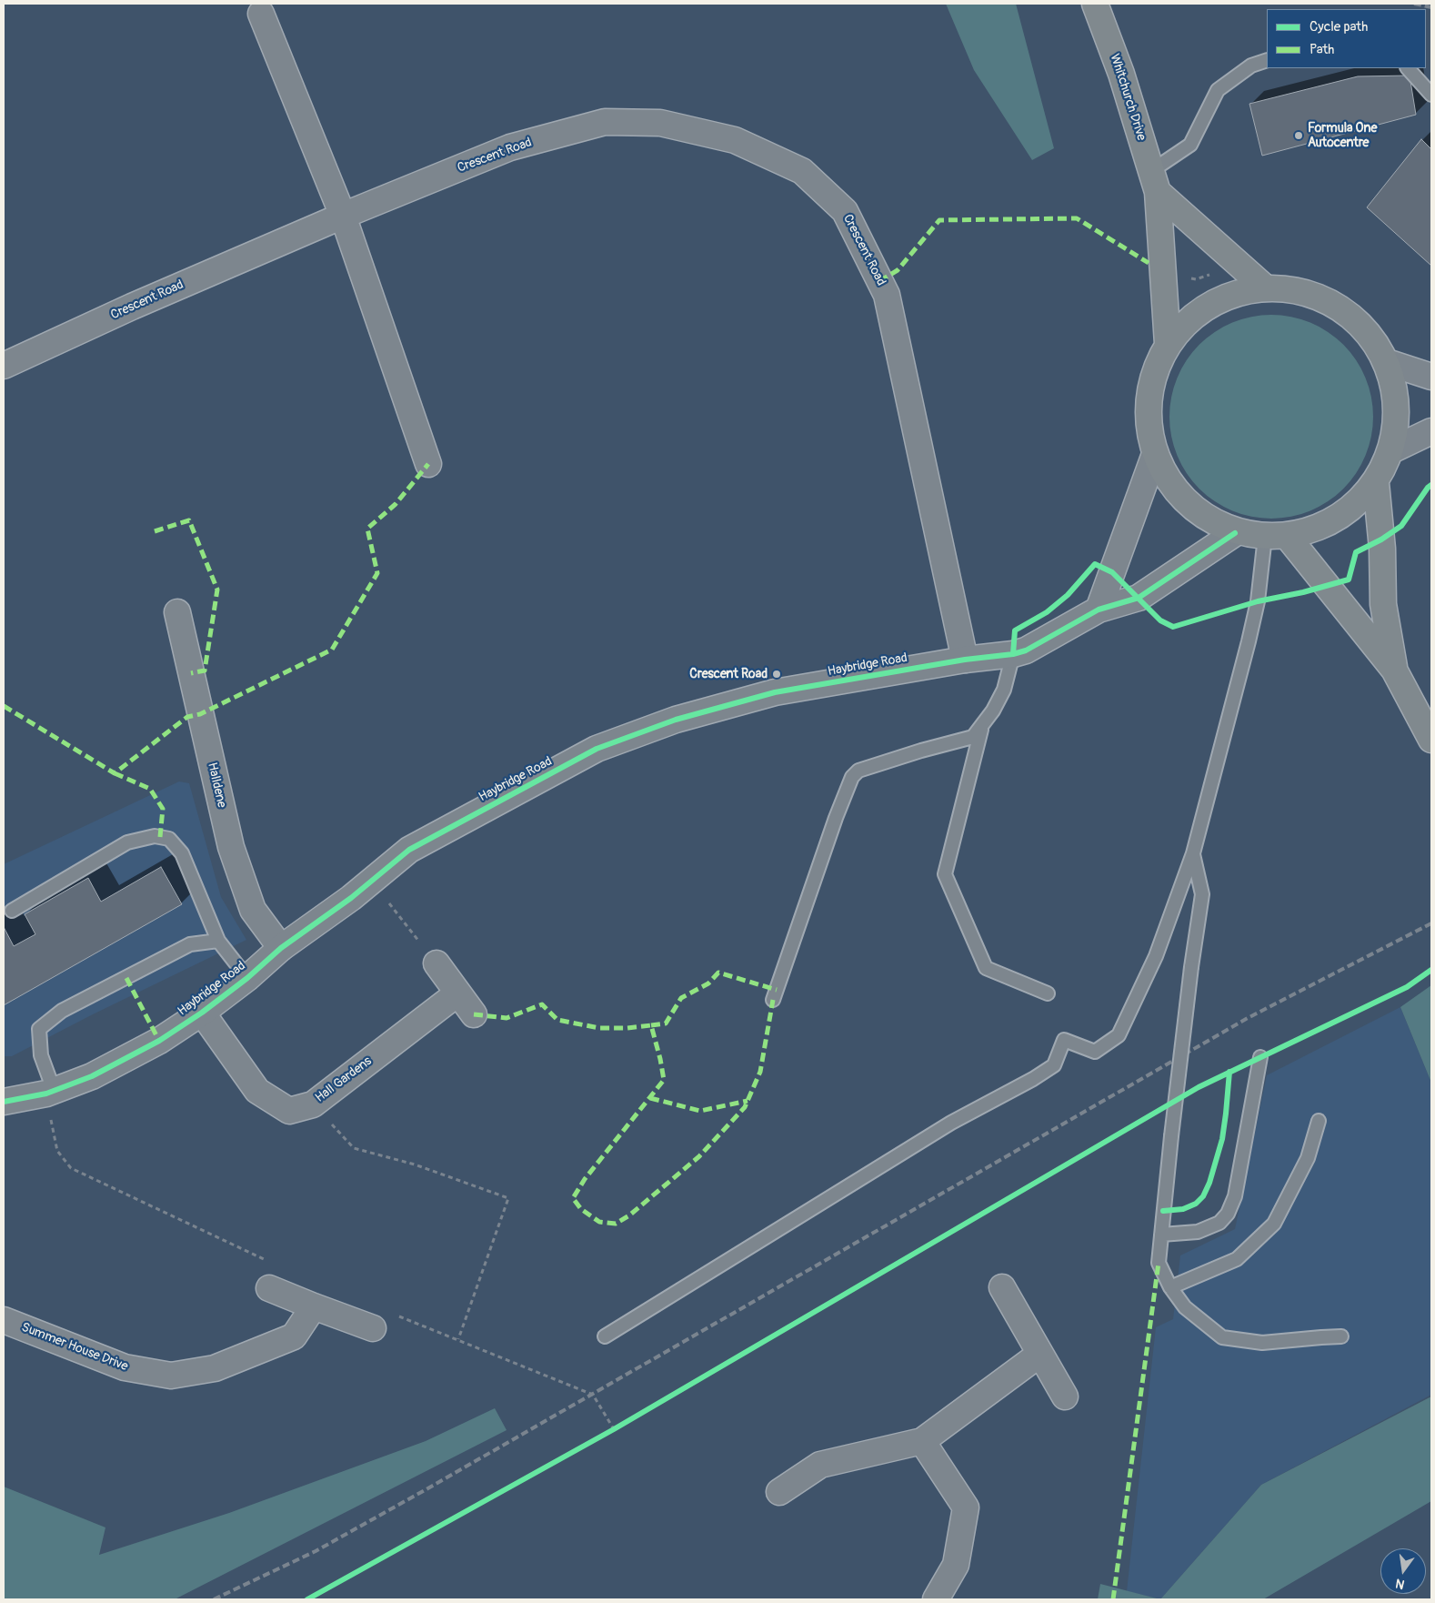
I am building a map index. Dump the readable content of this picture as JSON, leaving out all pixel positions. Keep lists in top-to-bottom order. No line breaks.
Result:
{"streets":{"main road":["Whitchurch Drive"],"street":["Crescent Road","Haybridge Road","Halldene","Hall Gardens","Summer House Drive"]},"crossings":[["Crescent Road","Haybridge Road"],["Haybridge Road","Halldene"],["Haybridge Road","Hall Gardens"]],"places":["Formula One Autocentre","Crescent Road"],"legend":["Cycle path","Path"],"north":"bottom"}
